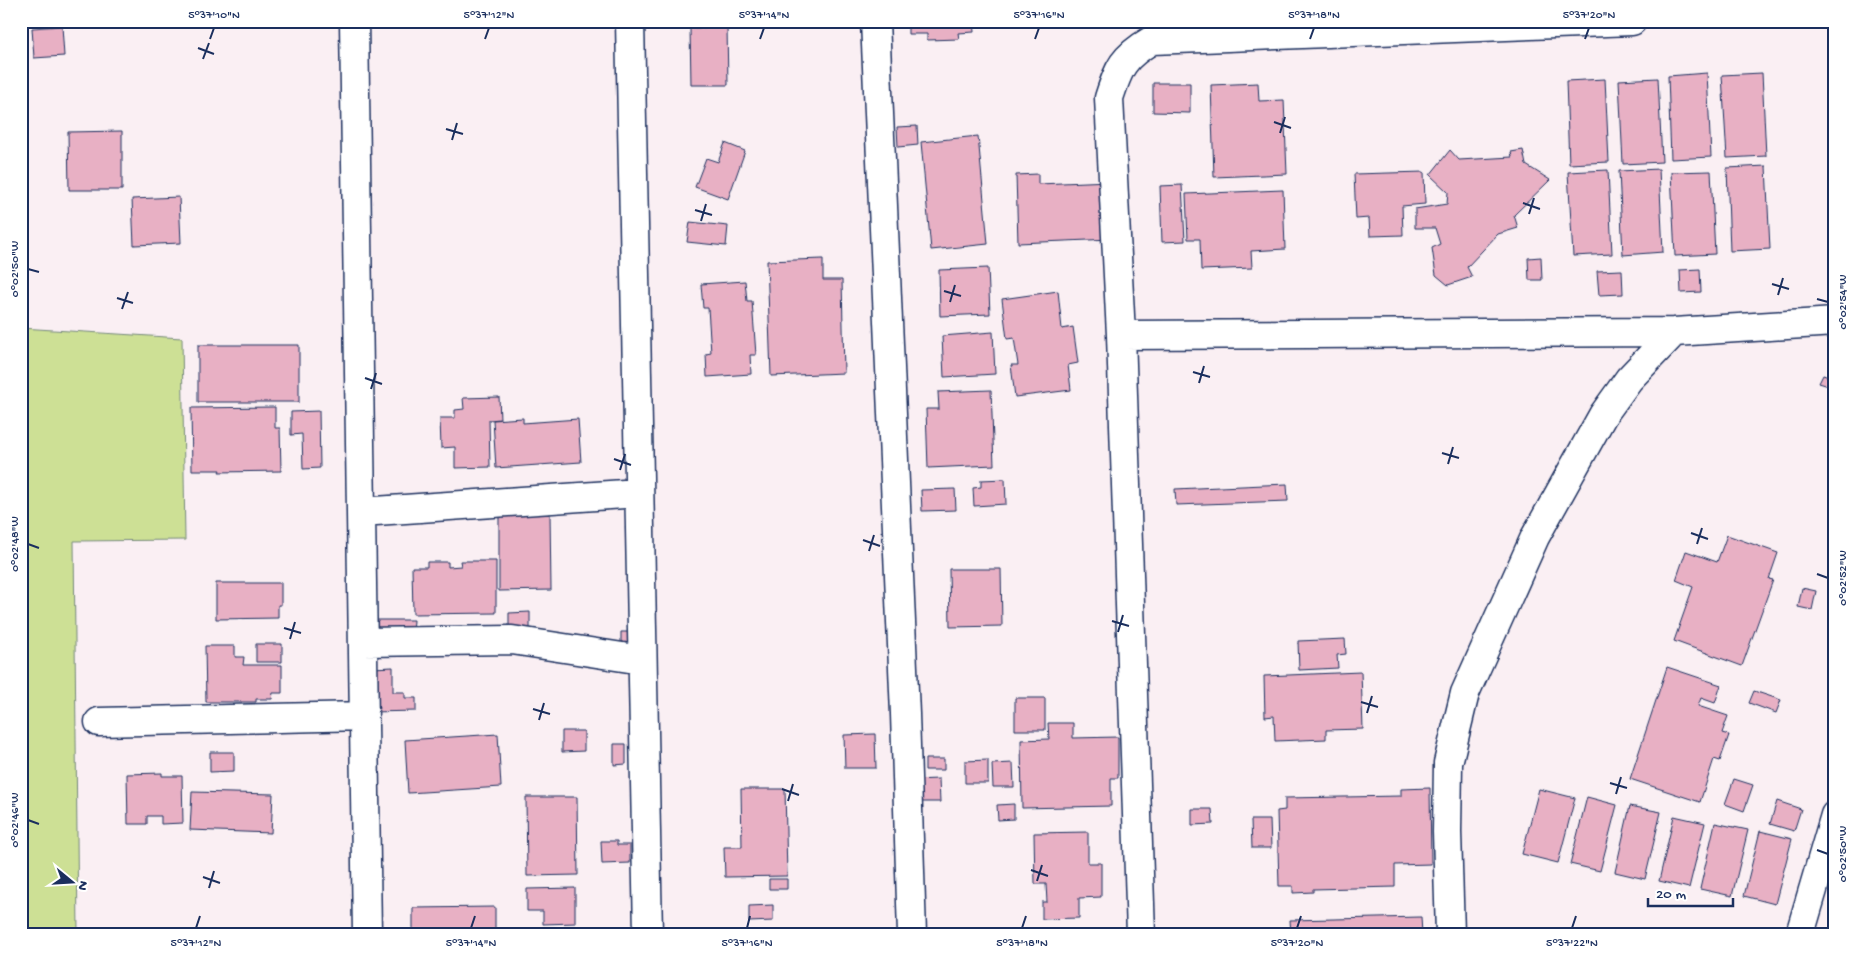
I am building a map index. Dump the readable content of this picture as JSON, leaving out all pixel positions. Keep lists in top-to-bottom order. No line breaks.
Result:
{"scale_bar":"20 m","north":"right","coordinates":["5°37'10\"N","5°37'12\"N","5°37'14\"N","5°37'16\"N","5°37'18\"N","5°37'20\"N","0°02'50\"W","0°02'54\"W","0°02'48\"W","0°02'52\"W","0°02'46\"W","5°37'22\"N"]}
